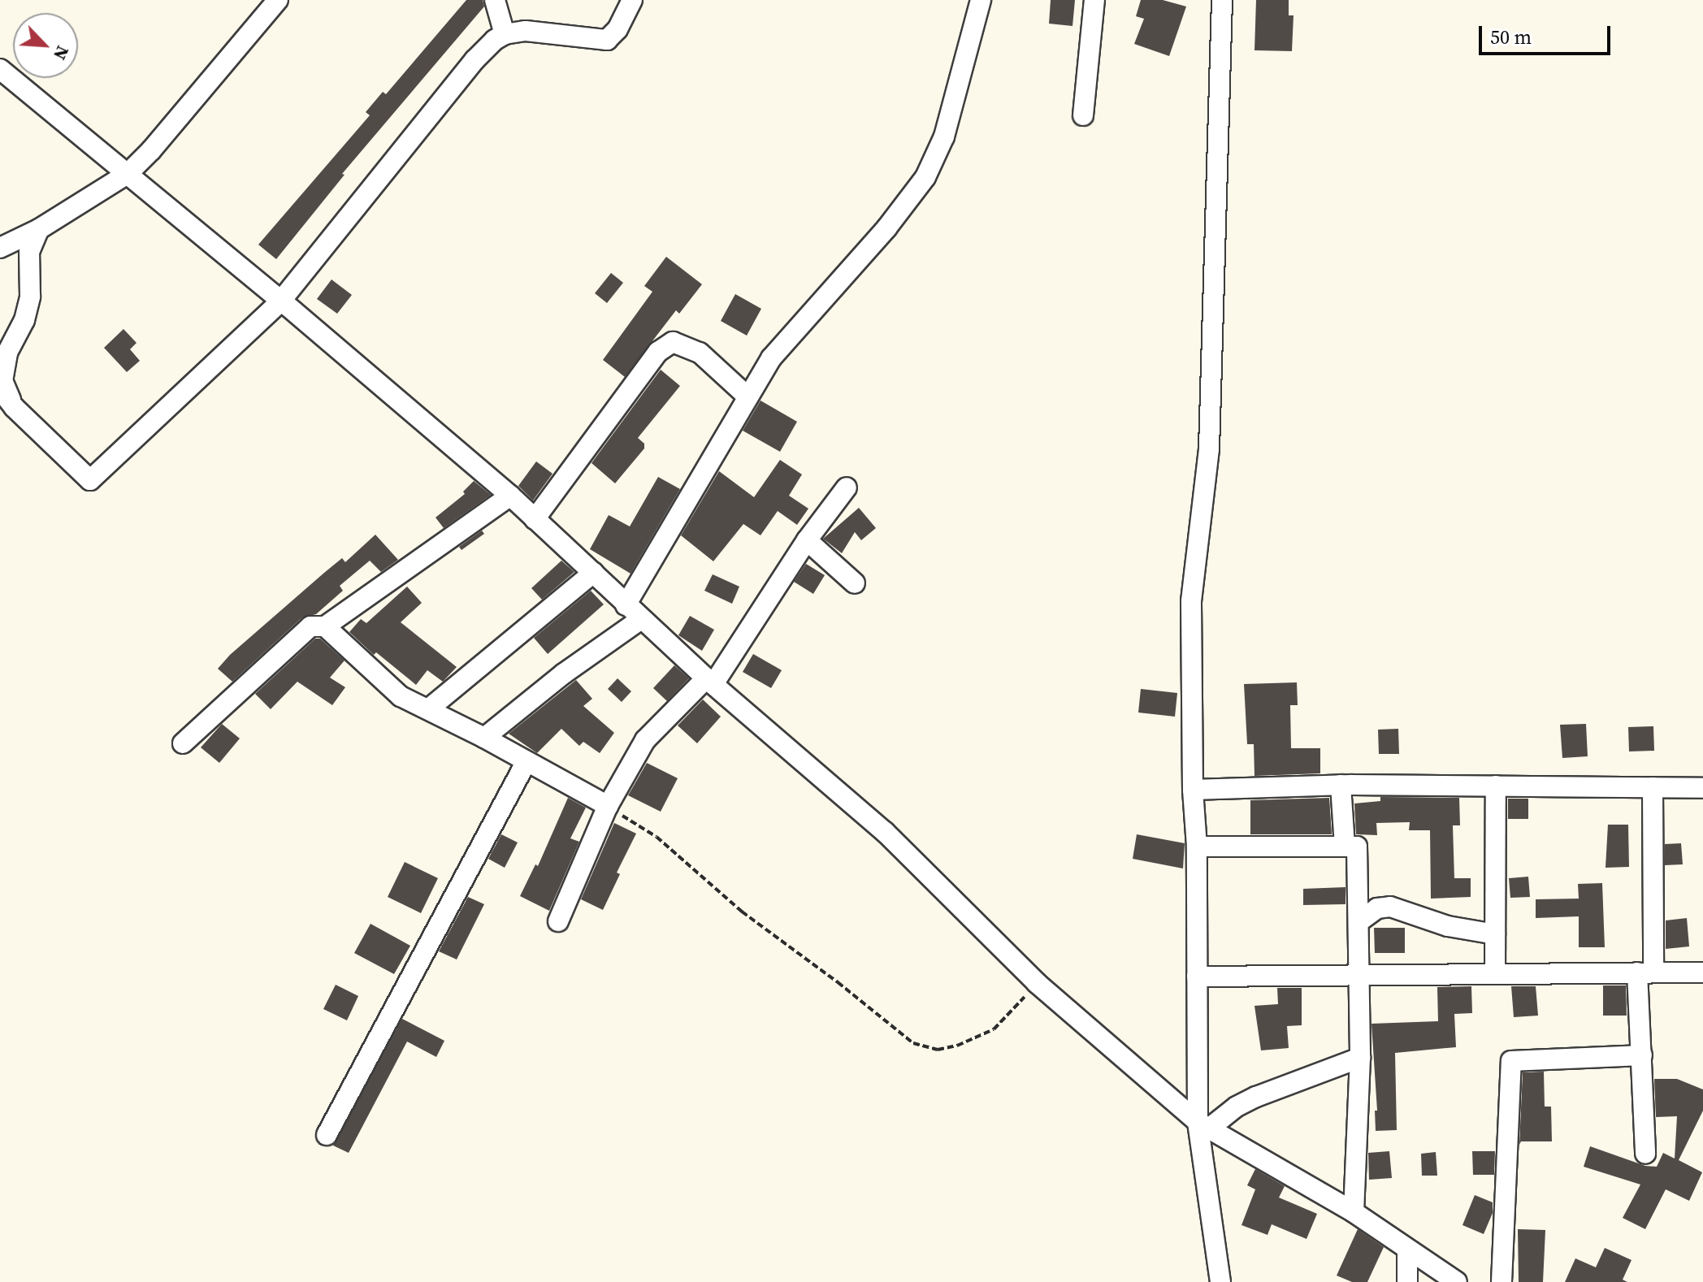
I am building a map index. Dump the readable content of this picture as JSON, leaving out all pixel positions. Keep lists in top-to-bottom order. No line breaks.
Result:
{"scale_bar":"50 m","north":"bottom right"}
